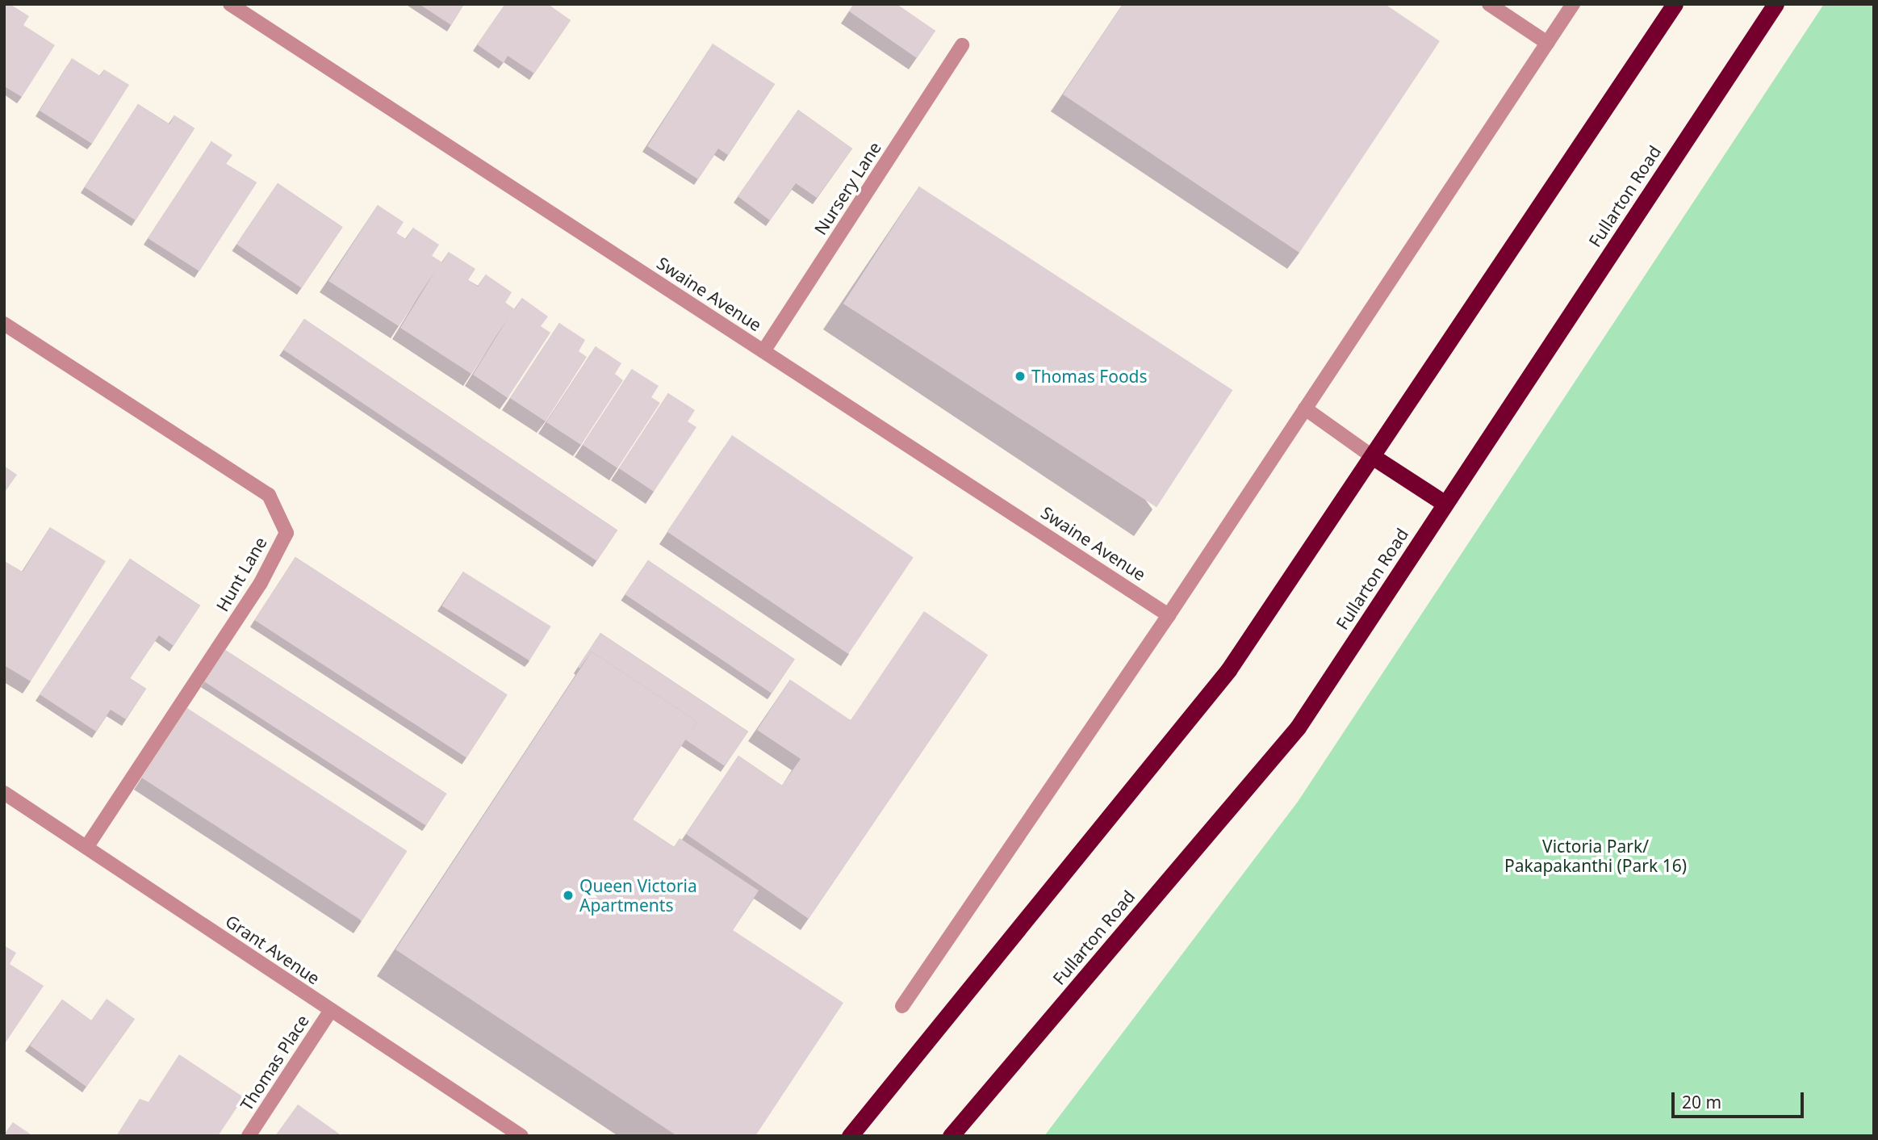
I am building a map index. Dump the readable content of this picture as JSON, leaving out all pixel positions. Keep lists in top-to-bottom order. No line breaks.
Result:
{"streets":{"highway":["Fullarton Road"],"street":["Nursery Lane","Swaine Avenue","Hunt Lane","Grant Avenue","Thomas Place"]},"crossings":[["Nursery Lane","Swaine Avenue"],["Hunt Lane","Grant Avenue"],["Grant Avenue","Thomas Place"]],"parks":["Victoria Park/ Pakapakanthi (Park 16)"],"places":["Thomas Foods","Queen Victoria Apartments"],"scale_bar":"20 m"}
